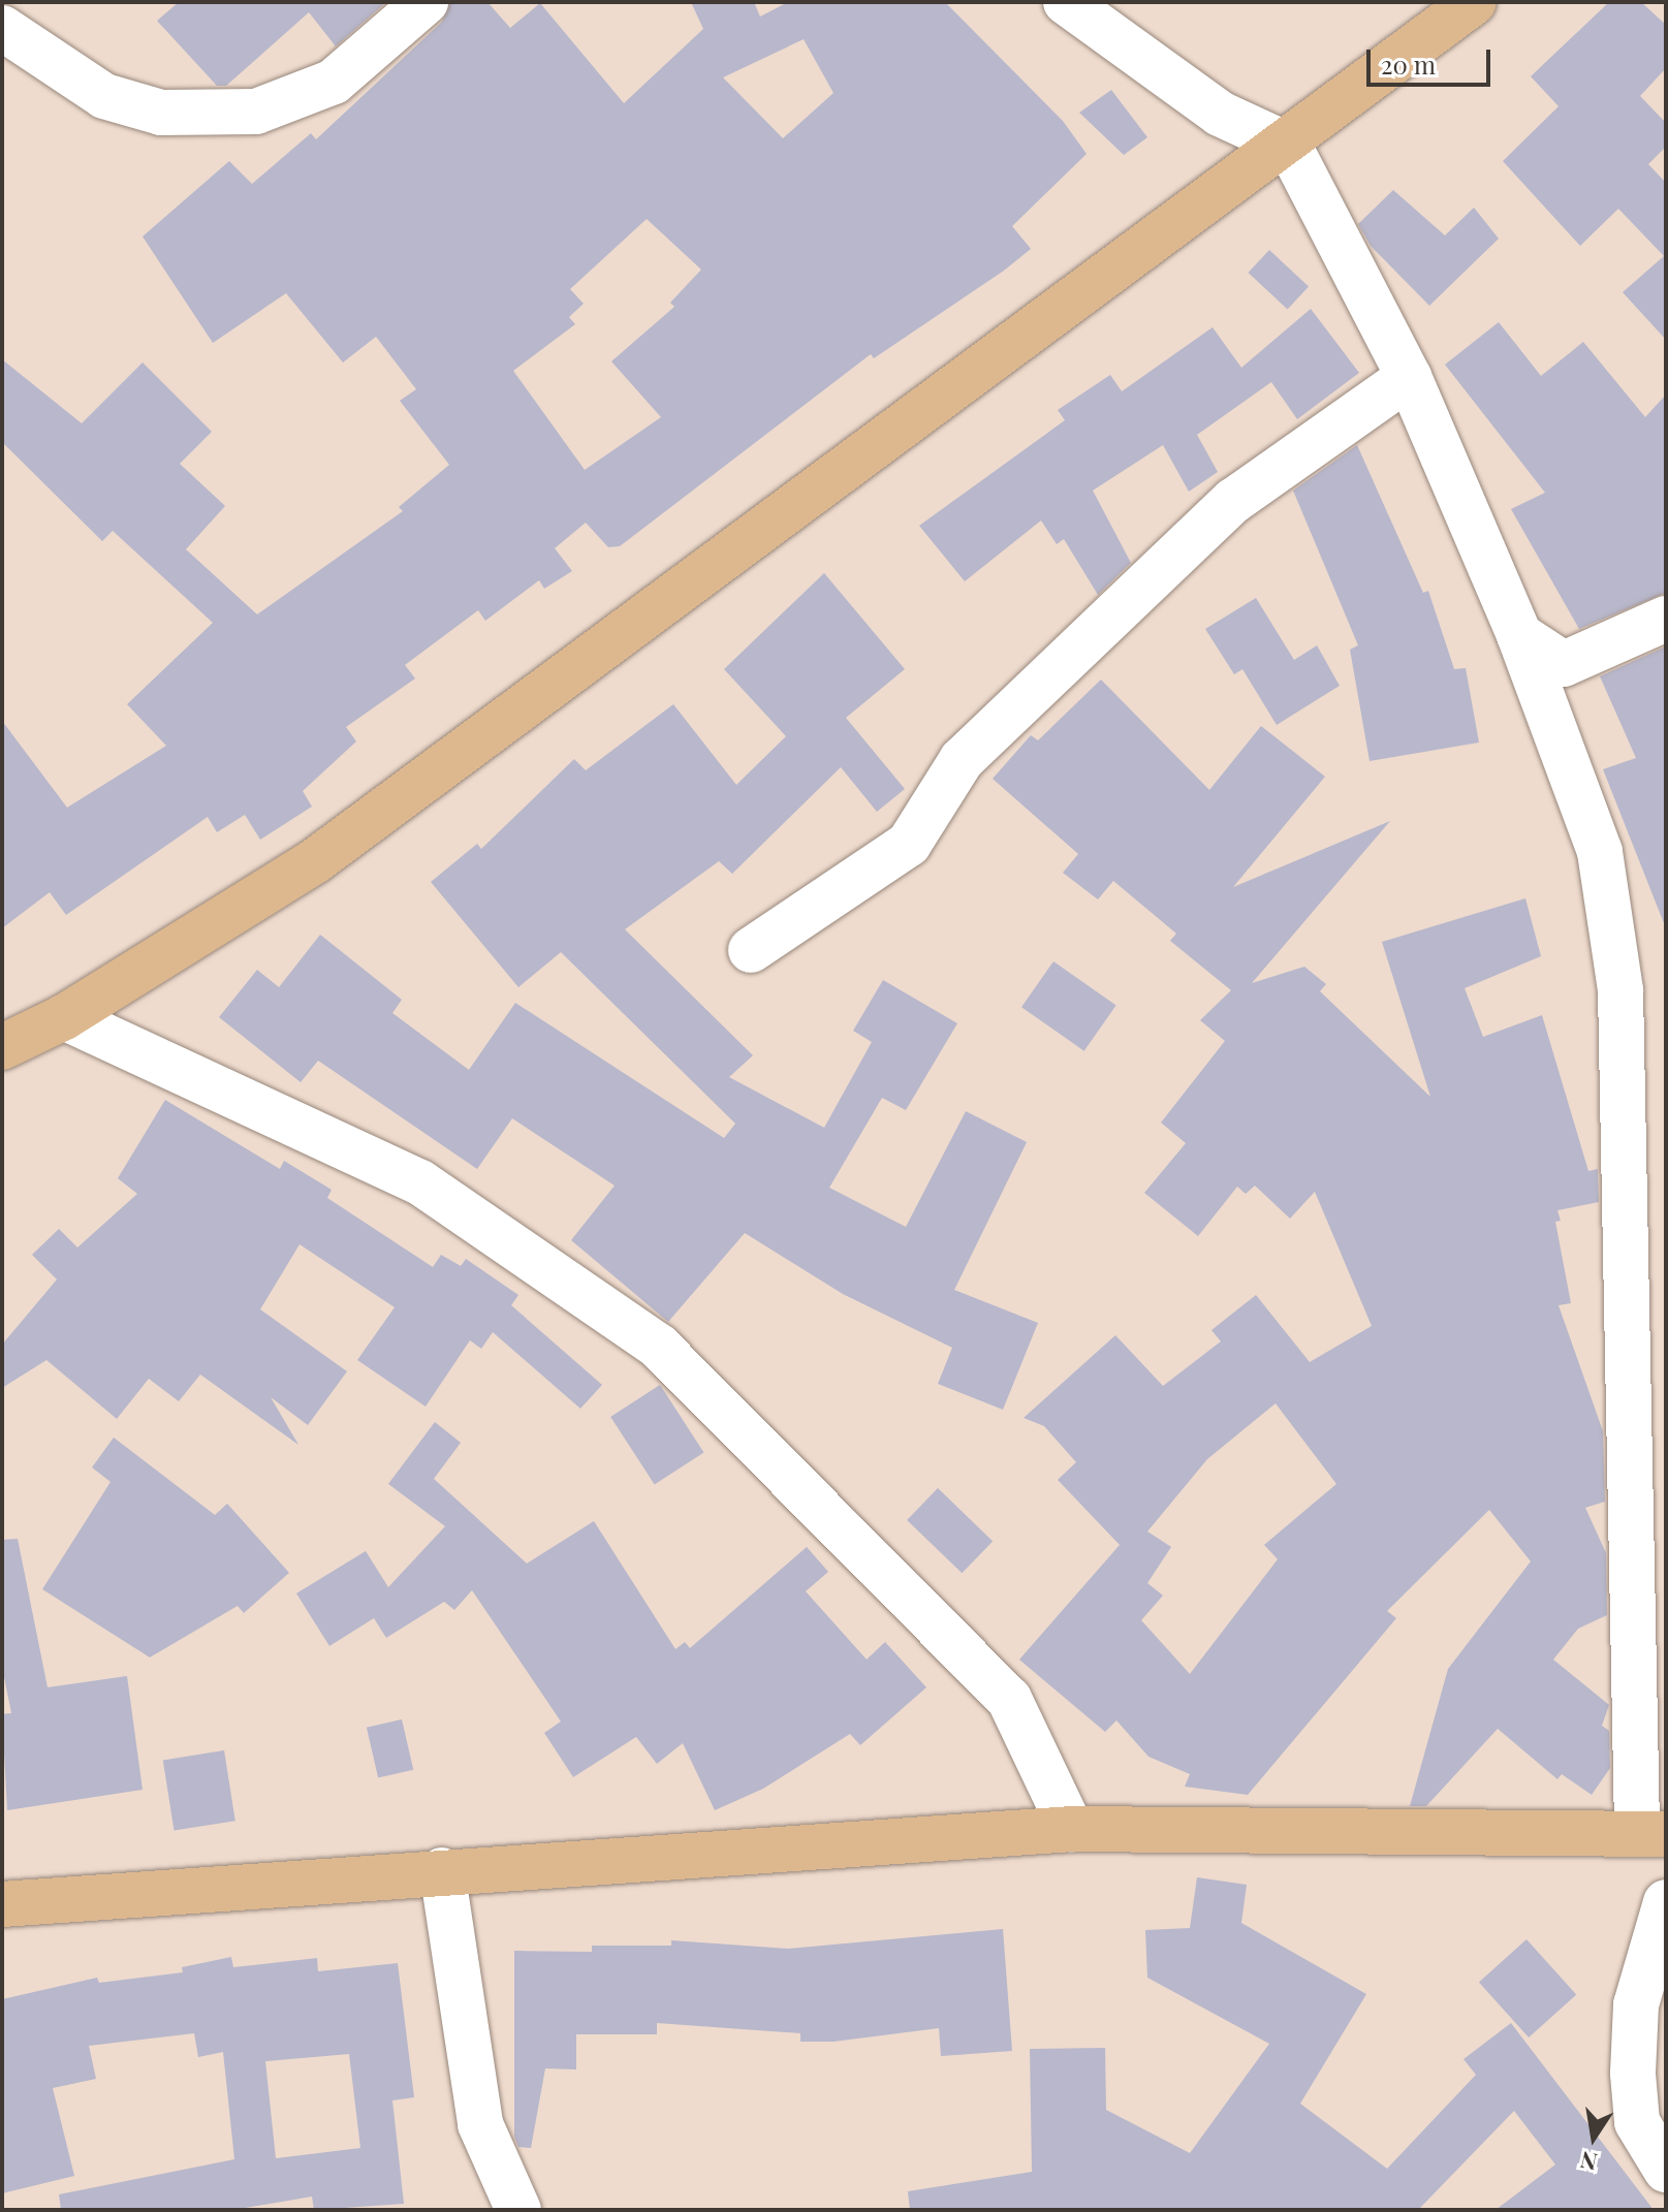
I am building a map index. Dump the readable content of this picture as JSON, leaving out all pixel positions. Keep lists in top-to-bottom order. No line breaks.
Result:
{"scale_bar":"20 m","north":"bottom"}
